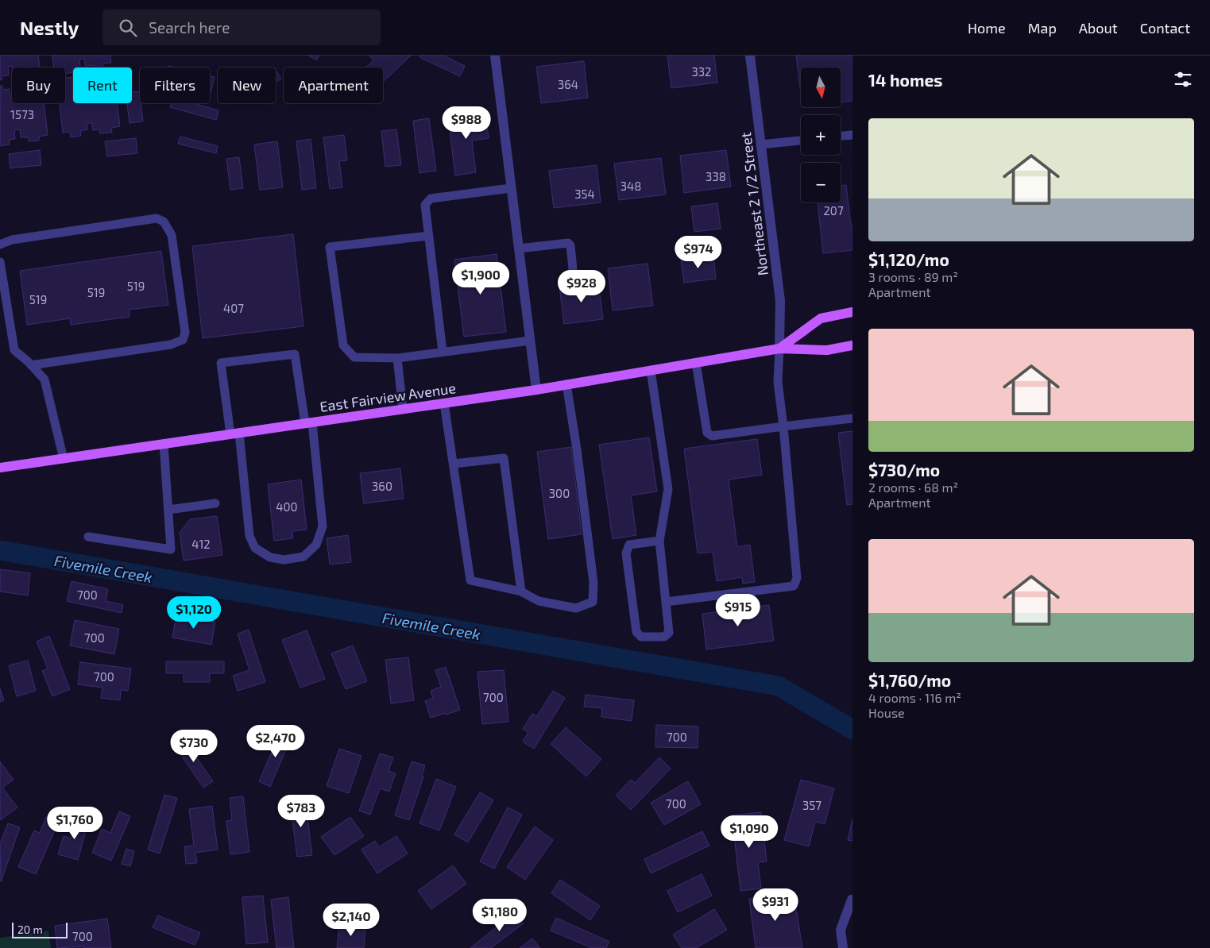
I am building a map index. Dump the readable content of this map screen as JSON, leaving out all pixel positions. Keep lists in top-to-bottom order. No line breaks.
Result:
{"streets":{"main road":["East Fairview Avenue"],"street":["Northeast 2 1/2 Street"]},"crossings":[["Northeast 2 1/2 Street","East Fairview Avenue"]],"water":["Fivemile Creek"],"house_numbers":["332","364","1573","338","348","354","207","519","519","519","407","360","300","400","412","700","700","700","700","700","700","357","700"],"scale_bar":"20 m","north":"bottom","page":{"header":"Nestly","search":"Search here","nav":["Home","Map","About","Contact"],"heading":"14 homes","map_buttons":["+","−"],"chip":["Buy","Rent","Filters","New","Apartment"],"list":[{"name":"$1,120/mo","note":"3 rooms · 89 m² · Apartment"},{"name":"$730/mo","note":"2 rooms · 68 m² · Apartment"},{"name":"$1,760/mo","note":"4 rooms · 116 m² · House"}],"price":["$988","$974","$1,900","$928","$915","$1,120","$2,470","$730","$783","$1,760","$1,090","$931","$1,180","$2,140"],"scale":"20 m"}}
